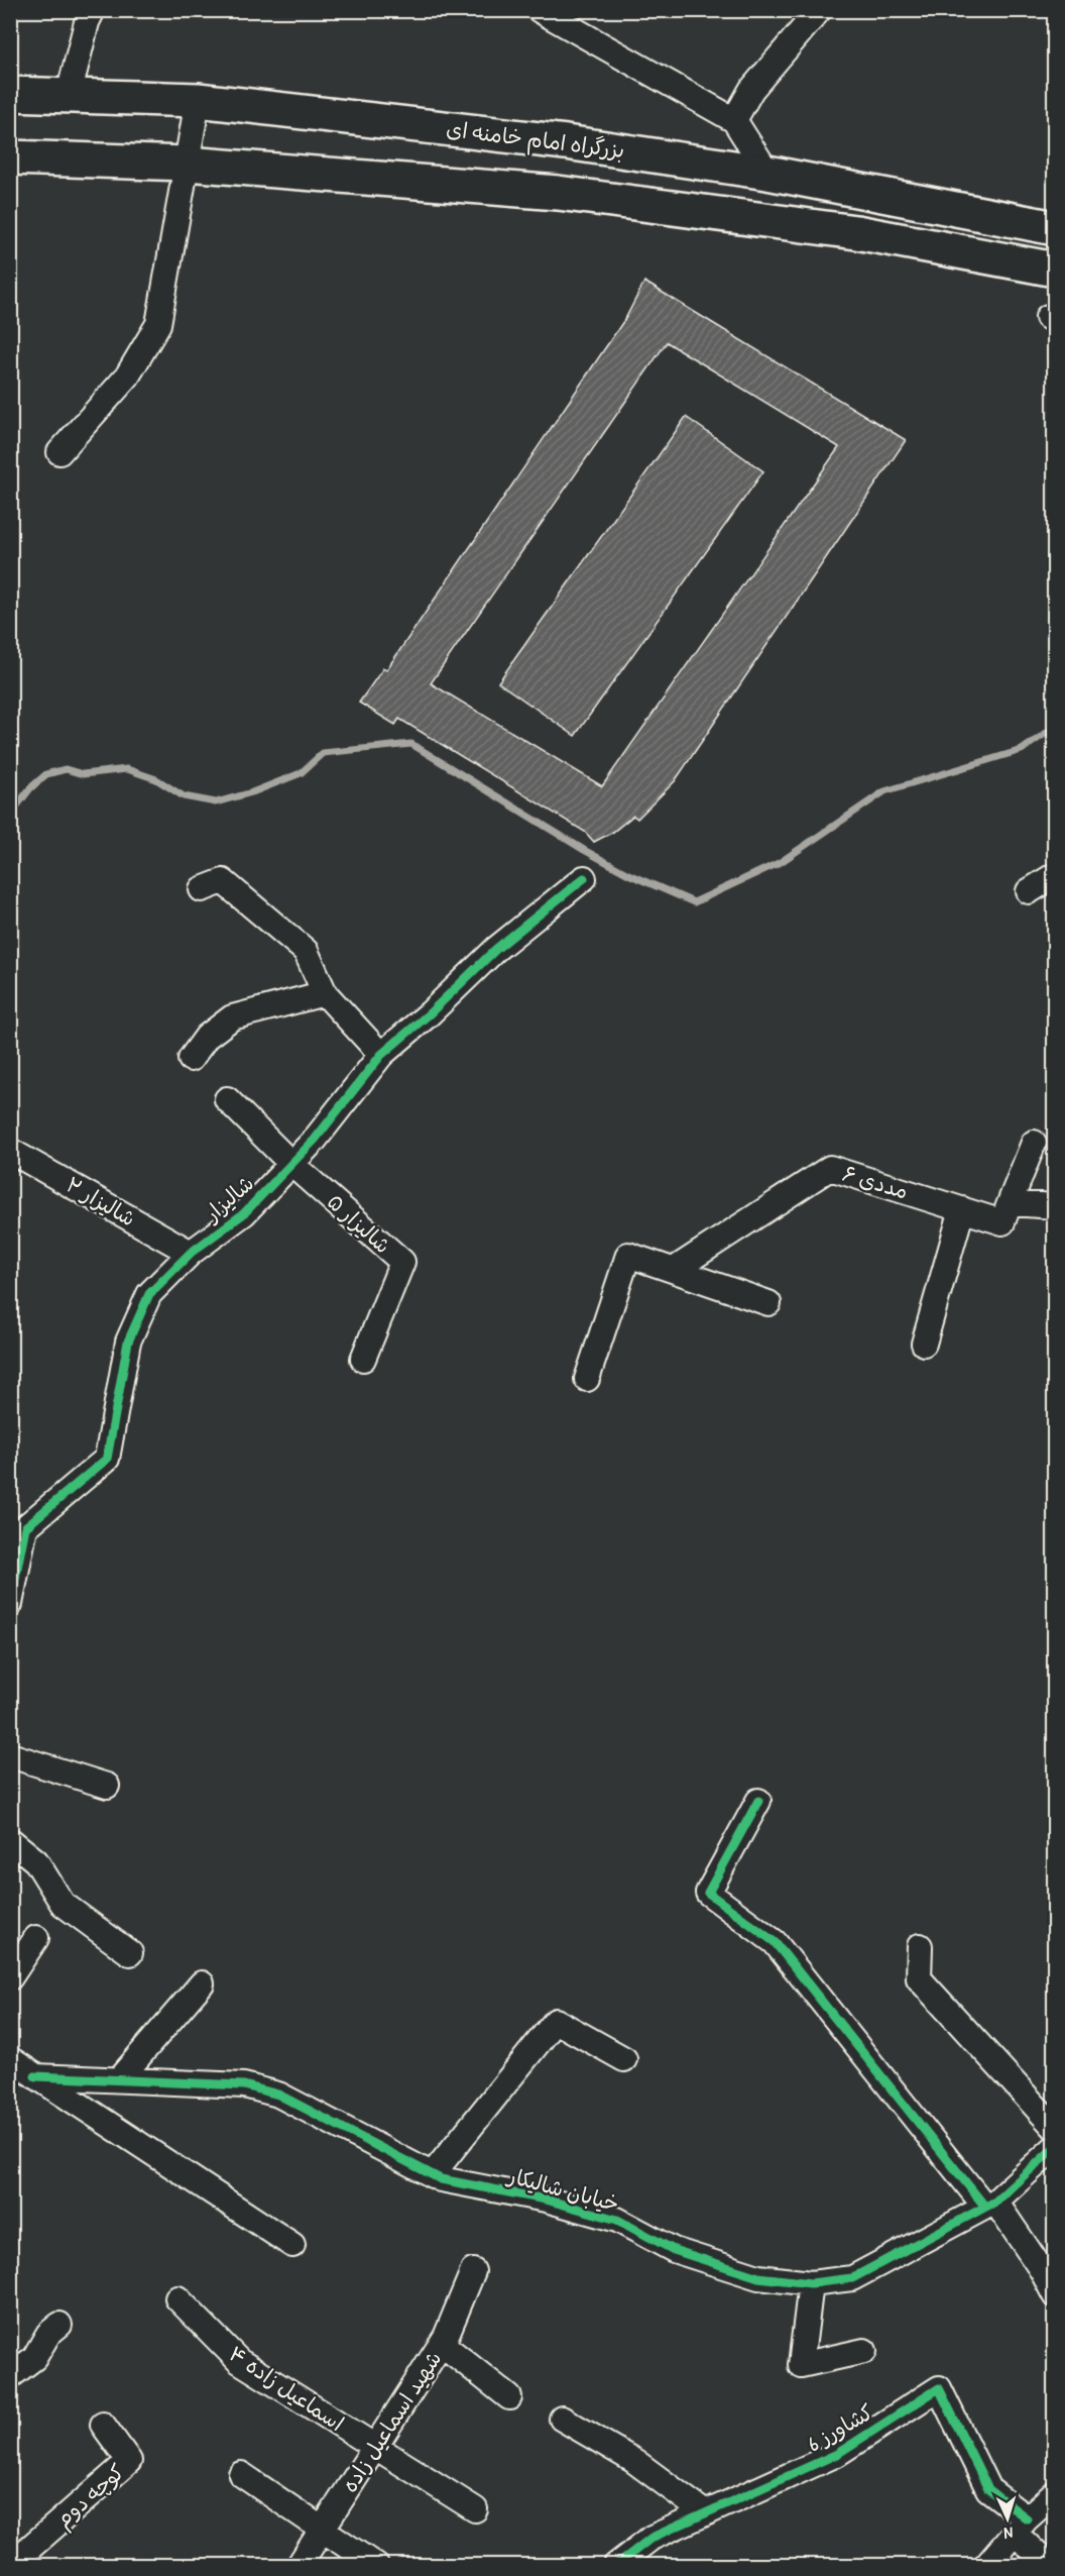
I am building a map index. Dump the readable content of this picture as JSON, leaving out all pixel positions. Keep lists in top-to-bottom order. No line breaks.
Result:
{"streets":{"highway":["بزرگراه امام خامنه ای"],"street":["مددی ۶","شالیزار","شالیزار ۲","شالیزار ۵","خیابان شالیکار","اسماعیل زاده ۴","شهید اسماعیل زاده","کشاورز 6","کوچه دوم"]},"crossings":[["شالیزار","شالیزار ۲"],["شالیزار","شالیزار ۵"],["اسماعیل زاده ۴","شهید اسماعیل زاده"]],"north":"bottom"}
